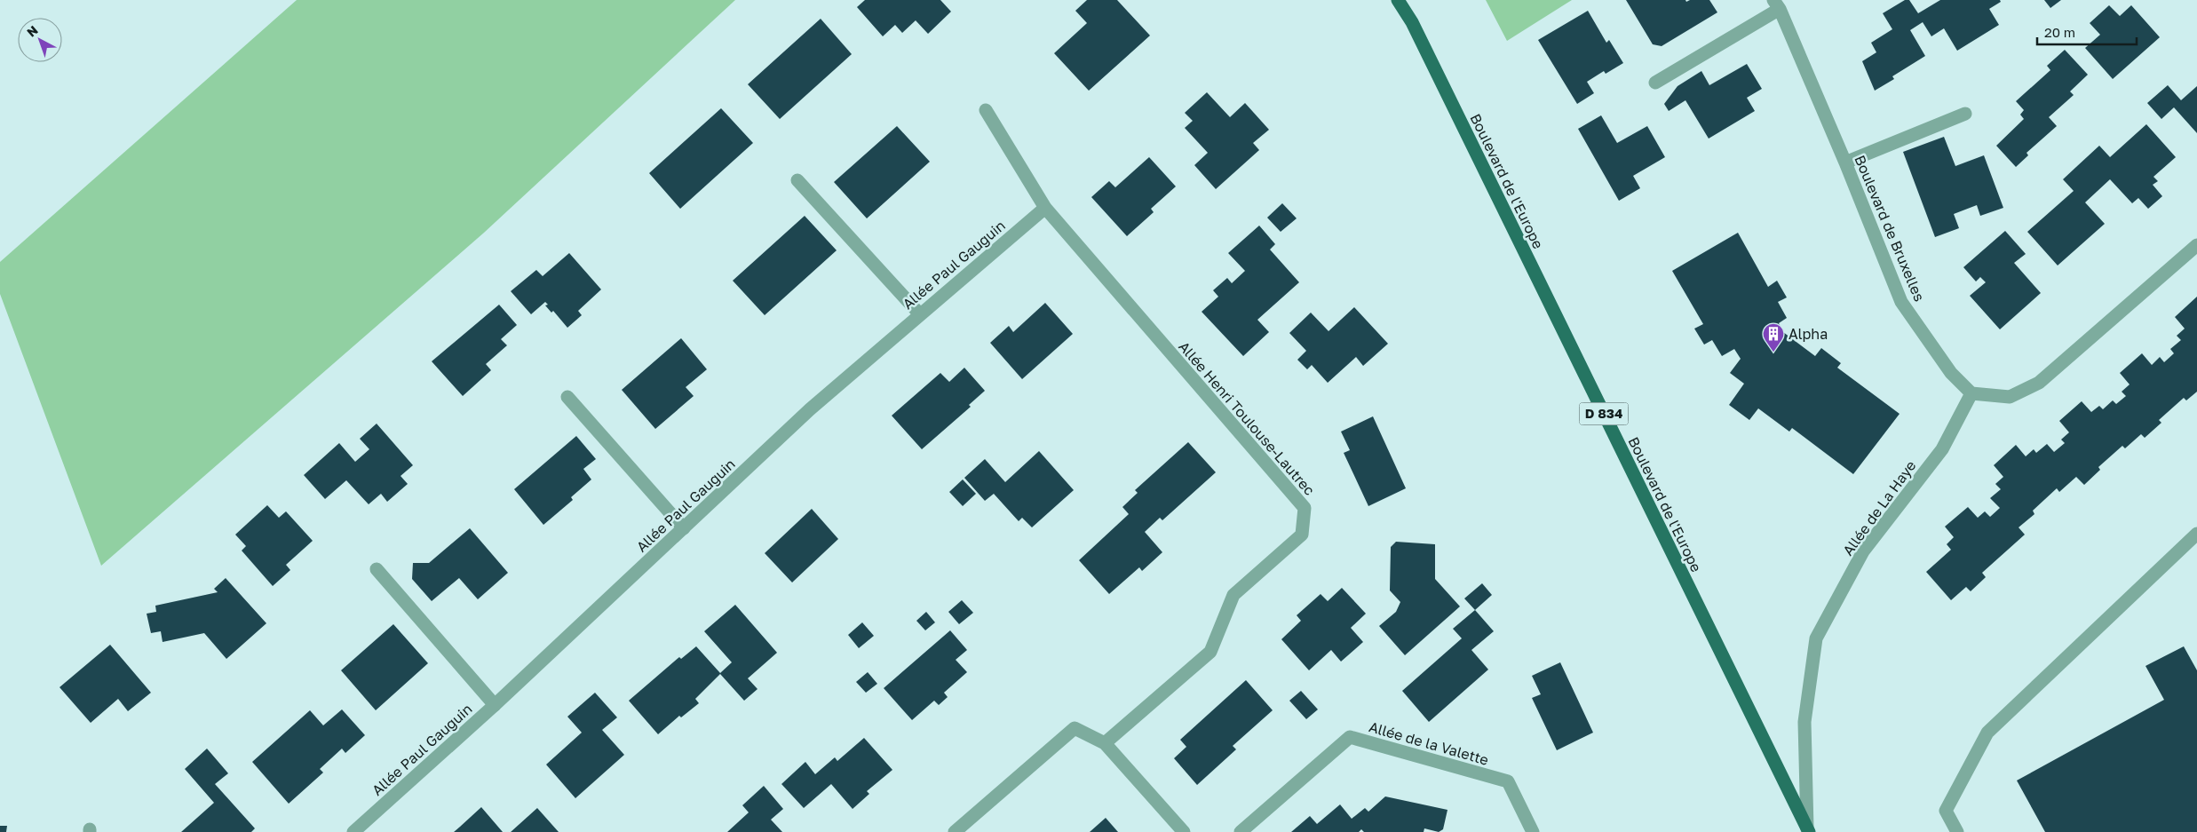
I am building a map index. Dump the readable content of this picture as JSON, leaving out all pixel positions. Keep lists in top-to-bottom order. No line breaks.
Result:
{"streets":{"main road":["Boulevard de l'Europe","D 834"],"street":["Boulevard de Bruxelles","Allée Paul Gauguin","Allée Henri Toulouse-Lautrec","Allée de La Haye","Allée de la Valette"]},"crossings":[["Boulevard de l'Europe","Allée de La Haye"],["Boulevard de Bruxelles","Allée de La Haye"],["Allée Paul Gauguin","Allée Henri Toulouse-Lautrec"]],"places":{"building":["Alpha"]},"scale_bar":"20 m","north":"top left"}
